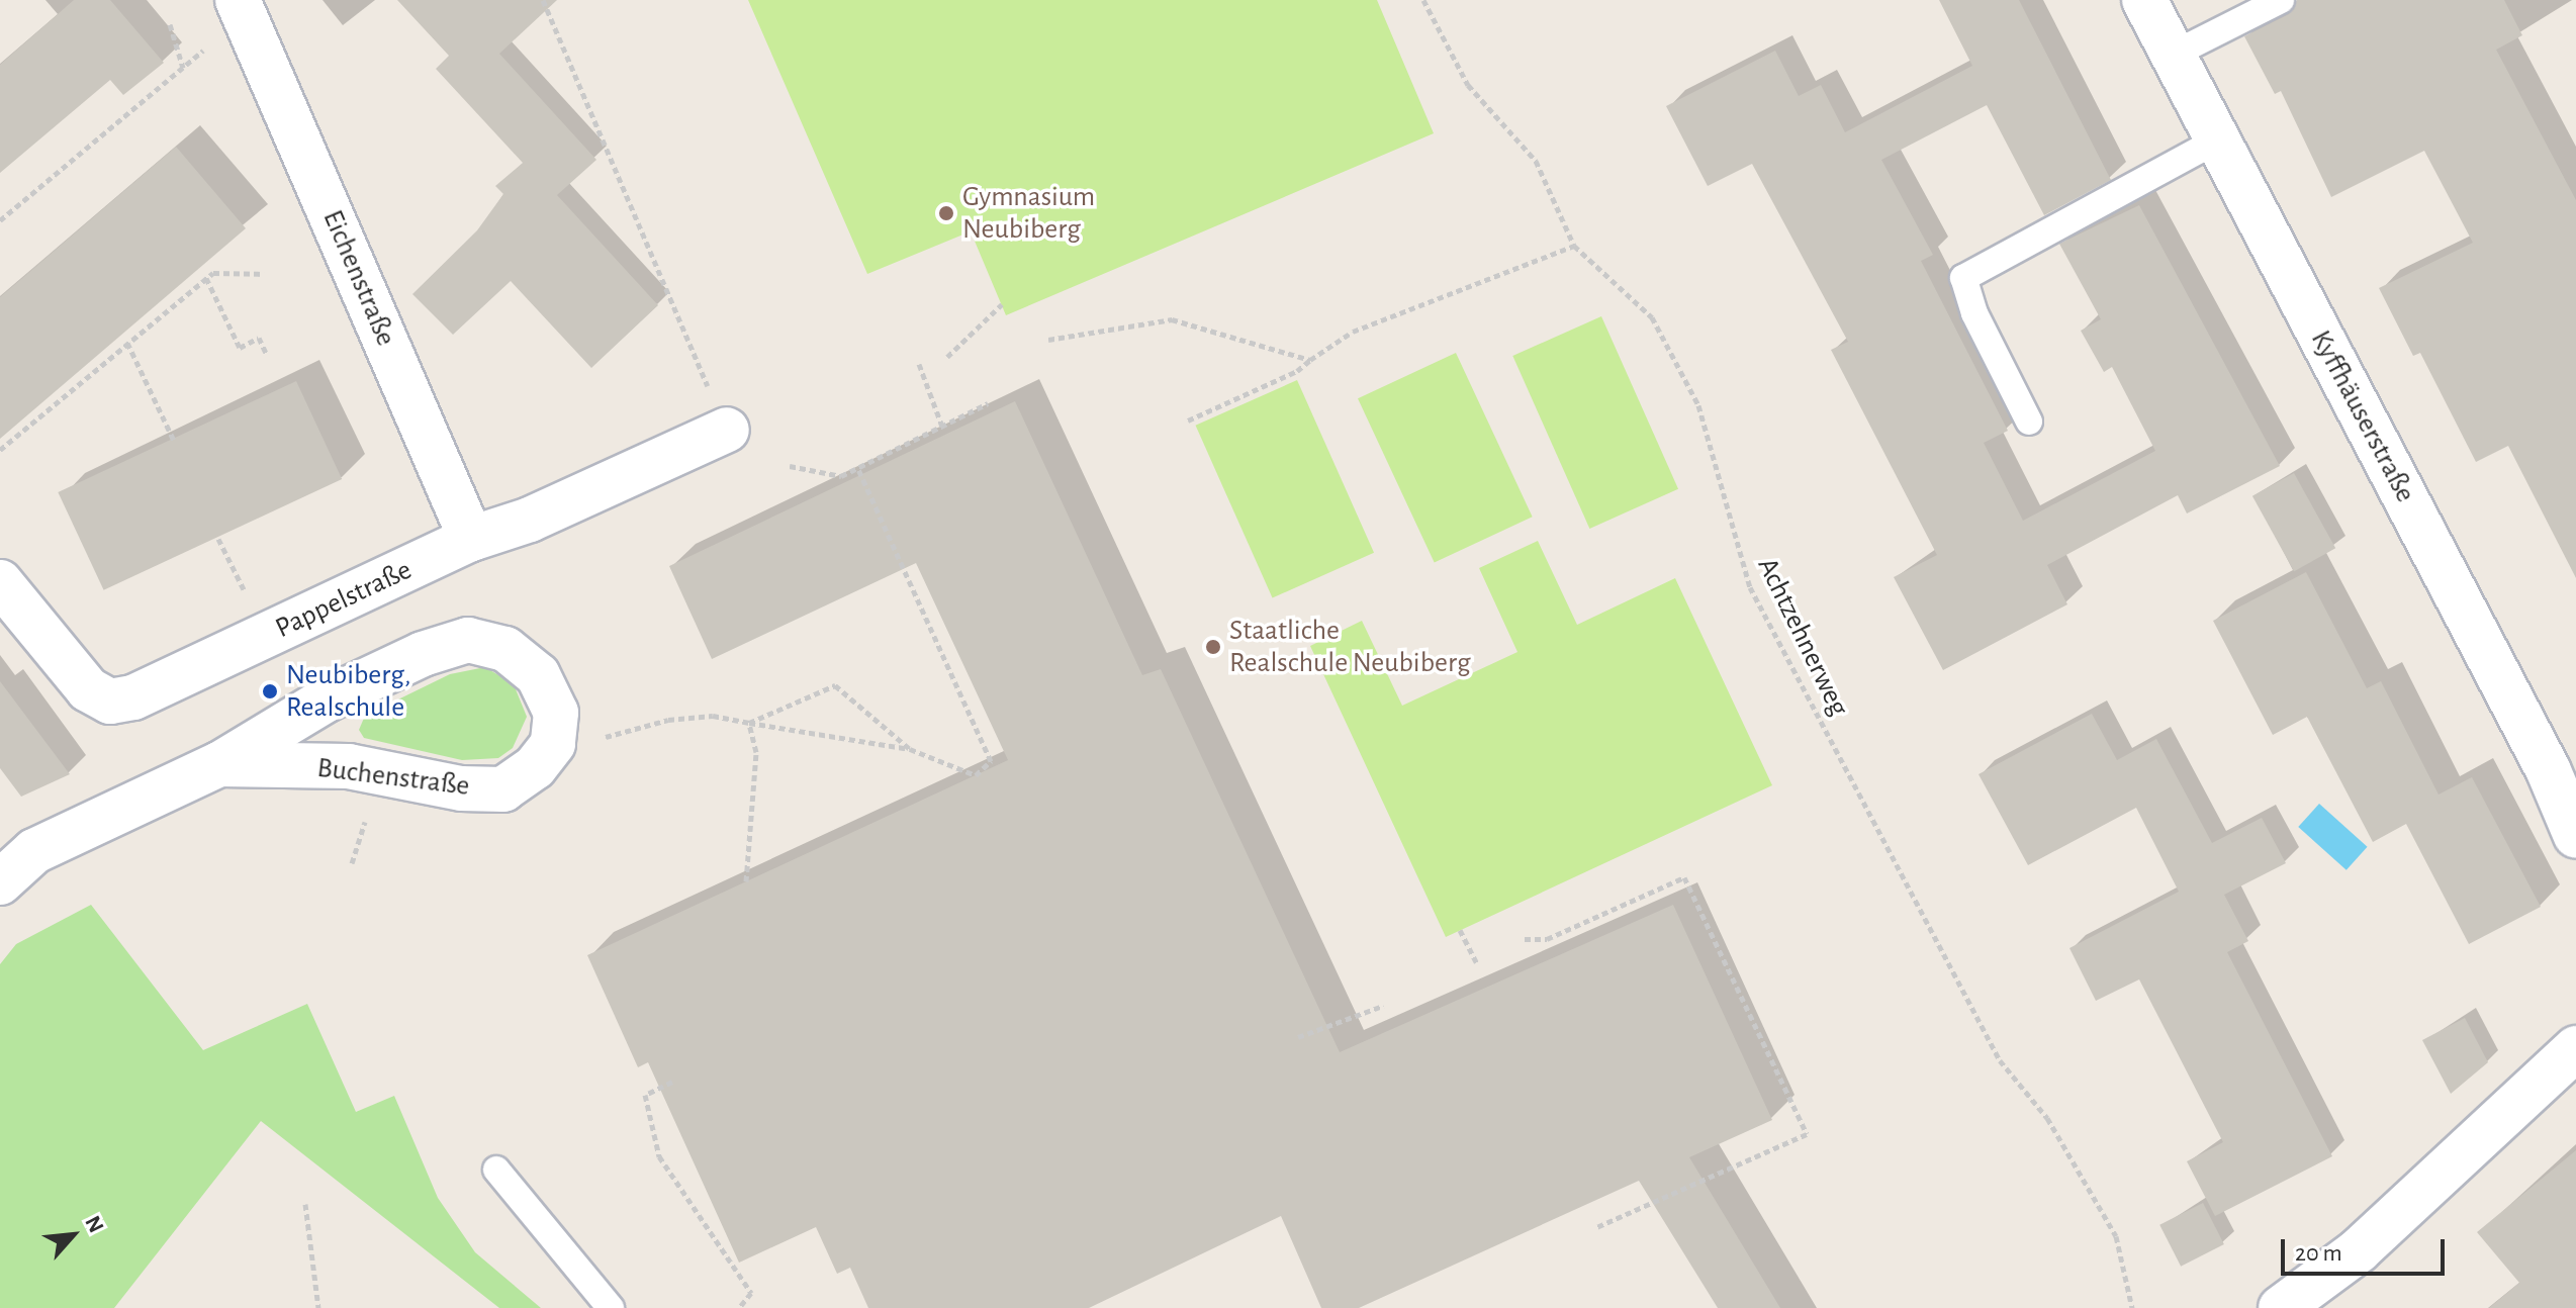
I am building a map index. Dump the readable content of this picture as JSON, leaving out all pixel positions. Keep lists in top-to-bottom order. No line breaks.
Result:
{"streets":{"street":["Eichenstraße","Kyffhäuserstraße","Pappelstraße","Buchenstraße"],"path":["Achtzehnerweg"]},"crossings":[["Eichenstraße","Pappelstraße"]],"places":["Gymnasium Neubiberg","Staatliche Realschule Neubiberg","Neubiberg, Realschule"],"scale_bar":"20 m","north":"top right"}
